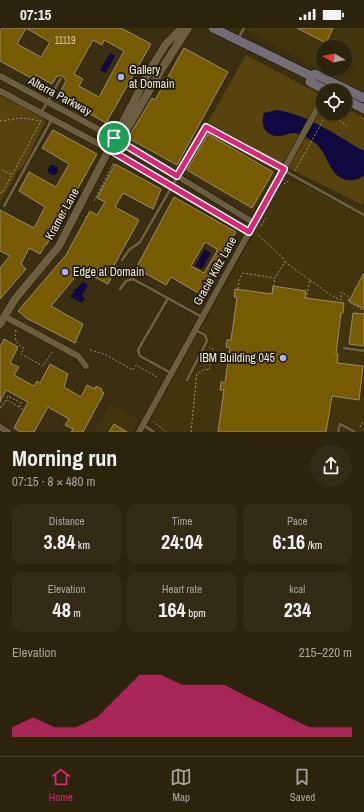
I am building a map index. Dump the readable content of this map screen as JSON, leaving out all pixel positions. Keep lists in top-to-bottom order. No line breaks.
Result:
{"streets":{"street":["Alterra Parkway","Kramer Lane","Gracie Kiltz Lane"]},"crossings":[["Alterra Parkway","Kramer Lane"],["Alterra Parkway","Gracie Kiltz Lane"]],"places":["Gallery at Domain","Edge at Domain","IBM Building 045"],"house_numbers":["11119"],"north":"left","page":{"status":"07:15","heading":["Morning run","07:15 · 8 × 480 m"],"stats":[["Distance","3.84 km"],["Time","24:04"],["Pace","6:16 /km"],["Elevation","48 m"],["Heart rate","164 bpm"],["kcal","234"]],"chart":["Elevation","215–220 m"],"tabs":["Home","Map","Saved"]}}
